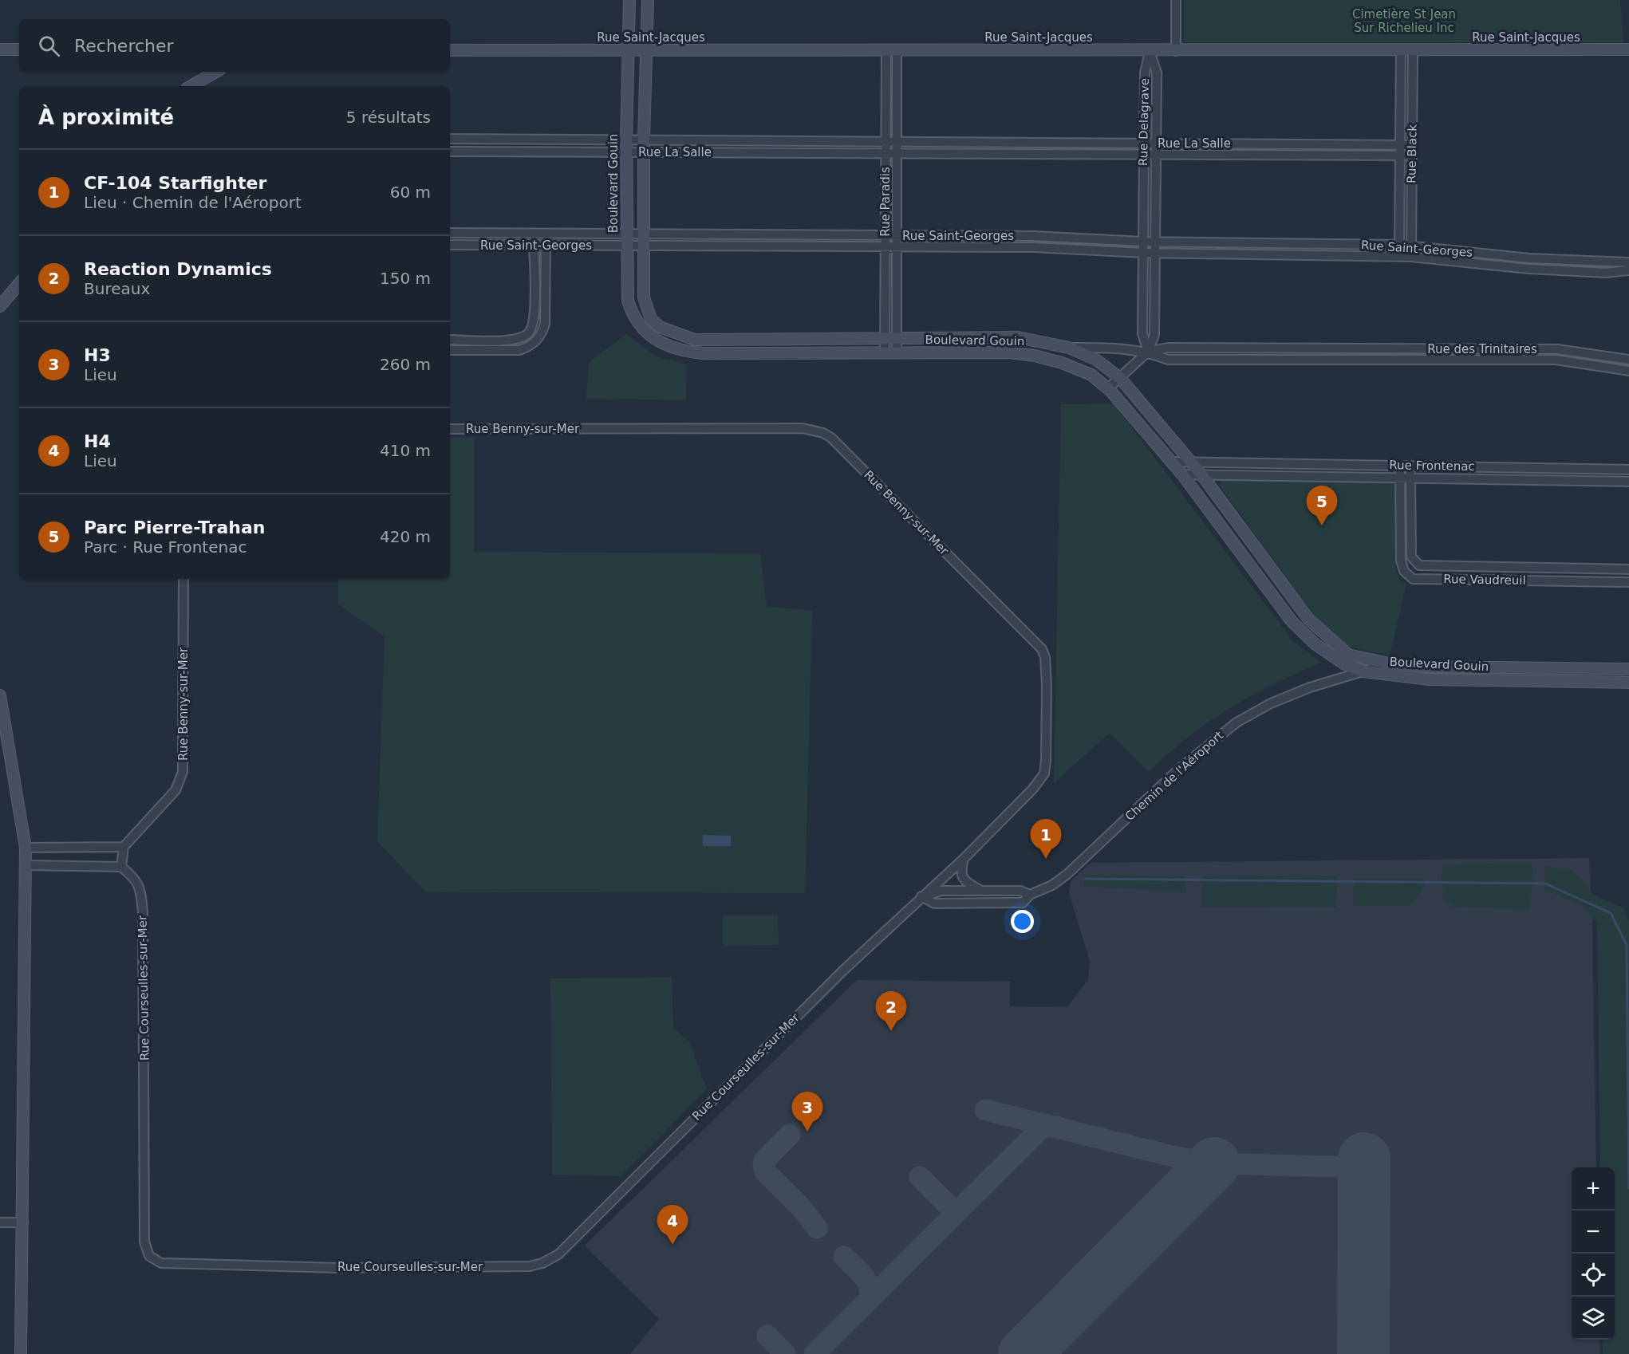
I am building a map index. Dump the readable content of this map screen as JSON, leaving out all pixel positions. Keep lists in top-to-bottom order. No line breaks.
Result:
{"streets":{"street":["Rue Saint-Jacques","Rue Delagrave","Rue La Salle","Rue Black","Boulevard Gouin","Rue Paradis","Rue Saint-Georges","Rue des Trinitaires","Rue Benny-sur-Mer","Rue Frontenac","Rue Vaudreuil","Chemin de l'Aéroport","Rue Courseulles-sur-Mer"]},"crossings":[["Rue Saint-Jacques","Rue Delagrave"],["Rue Saint-Jacques","Rue Black"],["Rue Saint-Jacques","Boulevard Gouin"],["Rue Saint-Jacques","Rue Paradis"],["Rue Delagrave","Rue La Salle"],["Rue Delagrave","Rue Saint-Georges"],["Rue Delagrave","Rue des Trinitaires"],["Rue La Salle","Rue Black"],["Rue La Salle","Boulevard Gouin"],["Rue La Salle","Rue Paradis"],["Rue Black","Rue Saint-Georges"],["Boulevard Gouin","Rue Paradis"],["Boulevard Gouin","Rue Saint-Georges"],["Boulevard Gouin","Rue des Trinitaires"],["Boulevard Gouin","Rue Frontenac"],["Boulevard Gouin","Chemin de l'Aéroport"],["Rue Paradis","Rue Saint-Georges"],["Rue Benny-sur-Mer","Chemin de l'Aéroport"],["Rue Benny-sur-Mer","Rue Courseulles-sur-Mer"],["Chemin de l'Aéroport","Rue Courseulles-sur-Mer"]],"parks":["Cimetière St Jean Sur Richelieu Inc"],"page":{"search":"Rechercher","heading":["À proximité","5 résultats"],"list":[{"mark":"1","name":"CF-104 Starfighter","note":"Lieu · Chemin de l'Aéroport","value":"60 m"},{"mark":"2","name":"Reaction Dynamics","note":"Bureaux","value":"150 m"},{"mark":"3","name":"H3","note":"Lieu","value":"260 m"},{"mark":"4","name":"H4","note":"Lieu","value":"410 m"},{"mark":"5","name":"Parc Pierre-Trahan","note":"Parc · Rue Frontenac","value":"420 m"}],"pins":["5","1","2","3","4"],"map_buttons":["+","−"]}}
